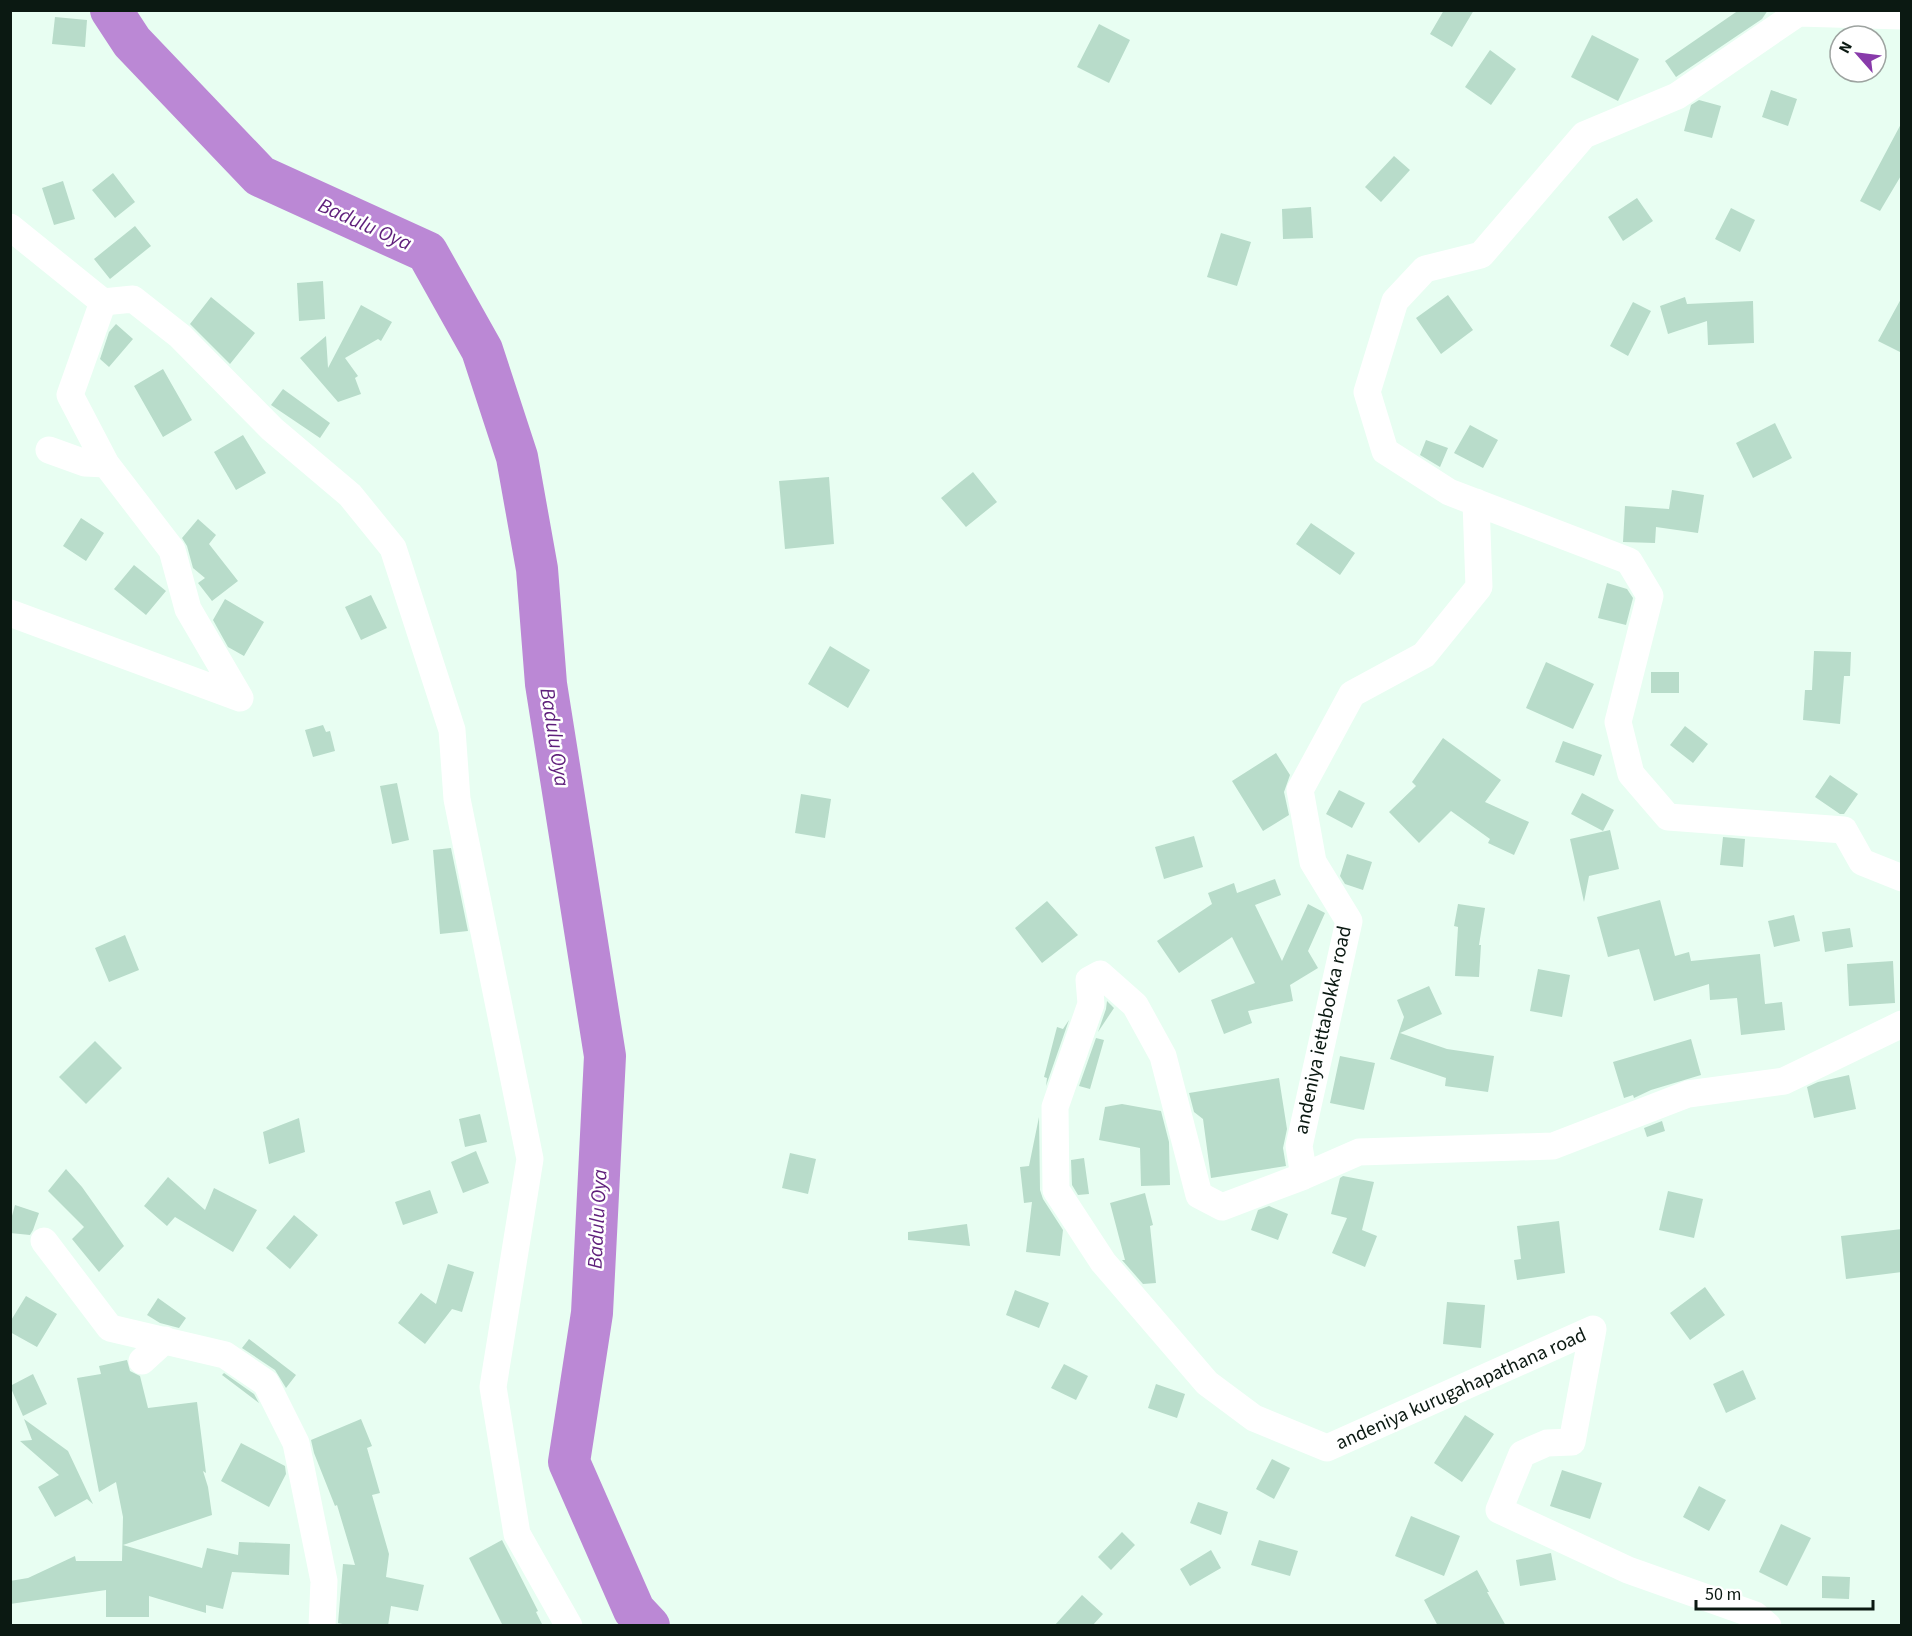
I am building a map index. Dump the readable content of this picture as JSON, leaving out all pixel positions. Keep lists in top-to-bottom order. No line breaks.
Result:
{"streets":{"street":["andeniya iettabokka road","andeniya kurugahapathana road"]},"crossings":[["andeniya iettabokka road","andeniya kurugahapathana road"]],"water":["Badulu Oya"],"scale_bar":"50 m","north":"top left"}
